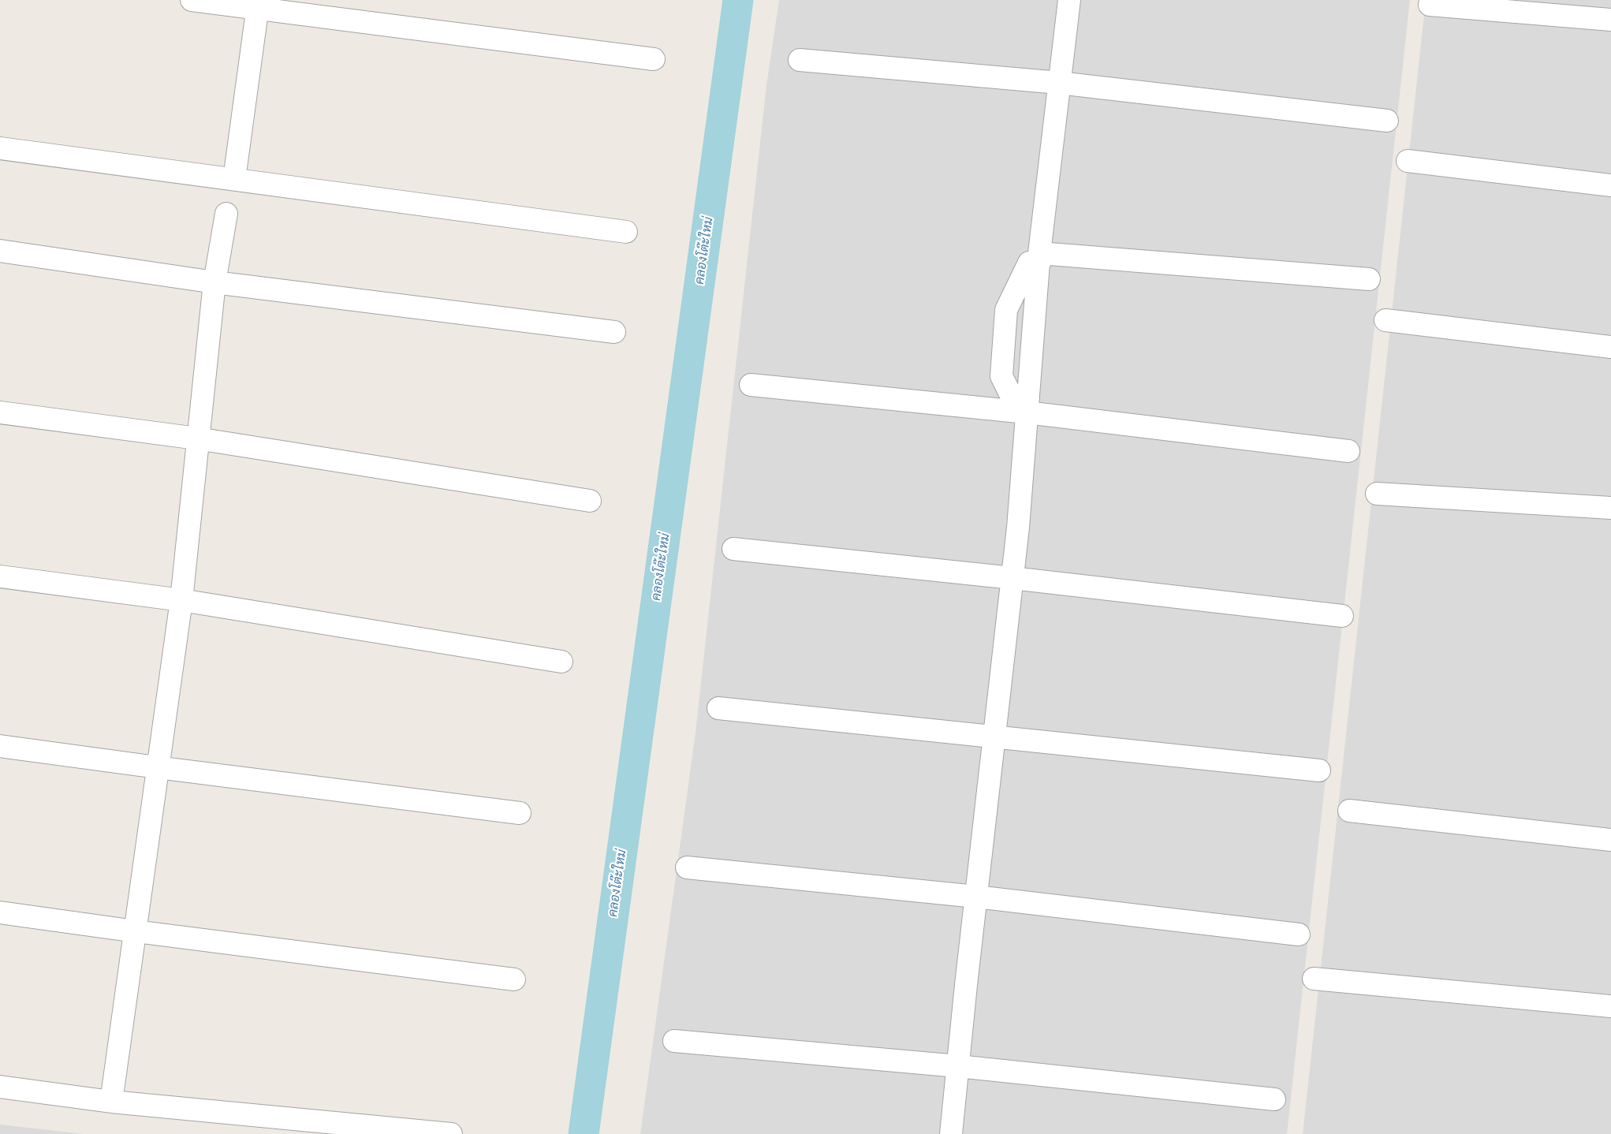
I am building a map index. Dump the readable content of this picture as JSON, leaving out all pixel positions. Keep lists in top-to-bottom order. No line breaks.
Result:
{"water":["คลองโต๊ะใหม่"]}
